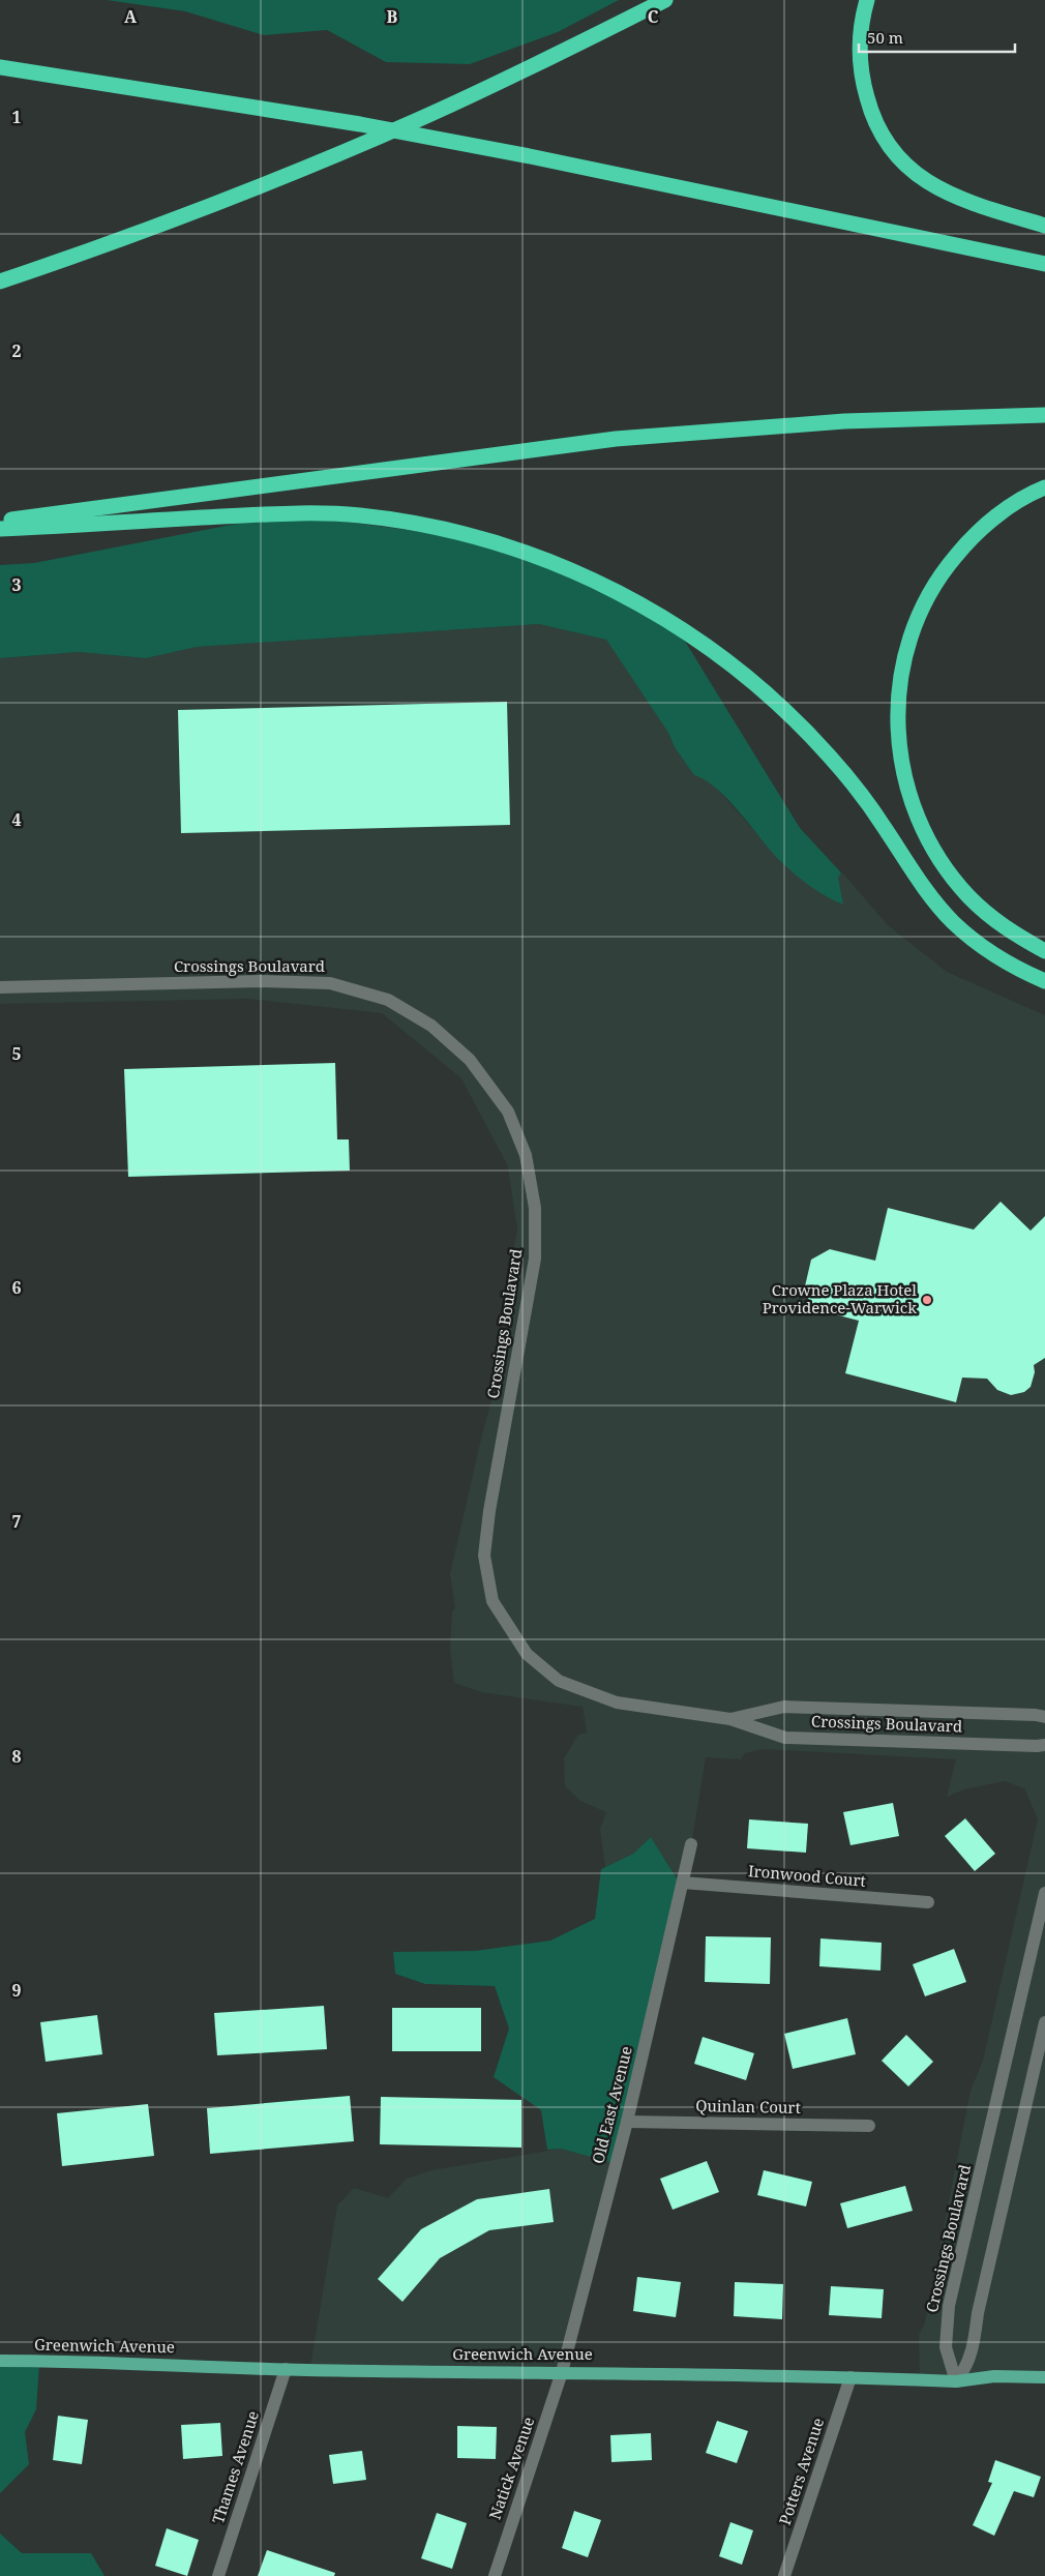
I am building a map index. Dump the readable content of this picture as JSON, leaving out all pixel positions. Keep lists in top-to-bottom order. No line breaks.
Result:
{"streets":{"main road":["Greenwich Avenue"],"street":["Crossings Boulavard","Ironwood Court","Old East Avenue","Quinlan Court","Thames Avenue","Natick Avenue","Potters Avenue"]},"crossings":[["Crossings Boulavard","Greenwich Avenue"],["Ironwood Court","Old East Avenue"],["Old East Avenue","Quinlan Court"],["Old East Avenue","Greenwich Avenue"],["Old East Avenue","Natick Avenue"],["Greenwich Avenue","Thames Avenue"],["Greenwich Avenue","Natick Avenue"],["Greenwich Avenue","Potters Avenue"]],"places":["Crowne Plaza Hotel Providence-Warwick"],"scale_bar":"50 m","grid":{"columns":["A","B","C"],"rows":["1","2","3","4","5","6","7","8","9"]}}
